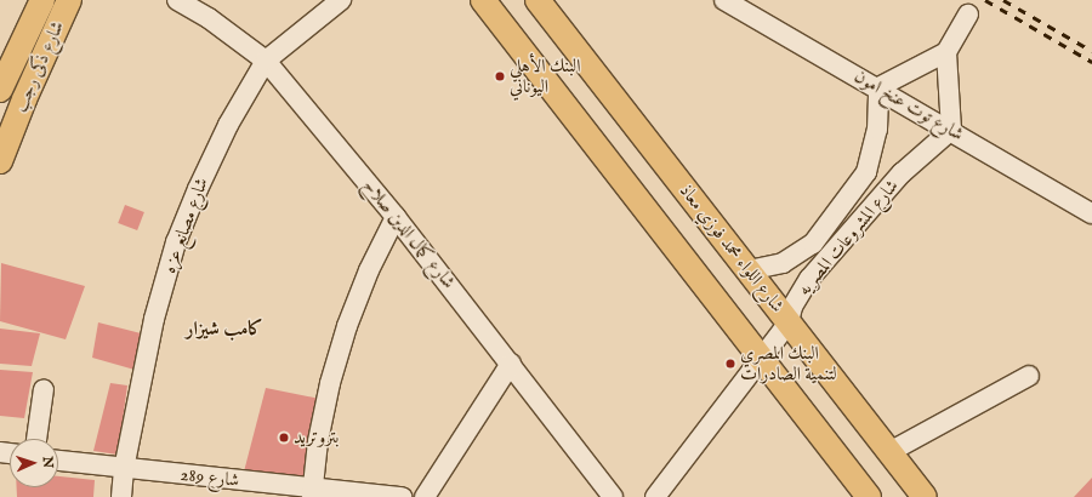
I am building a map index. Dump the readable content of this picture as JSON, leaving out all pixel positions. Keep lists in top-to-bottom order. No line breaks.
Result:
{"streets":{"main road":["شارع ذكى رجب","شارع اللواء محمد فوزي معاذ"],"street":["شارع توت عنخ امون","شارع مصانع عزه","شارع كمال الدين صلاح","شارع المشروعات المصريه","شارع 289"]},"crossings":[["شارع توت عنخ امون","شارع المشروعات المصريه"],["شارع مصانع عزه","شارع كمال الدين صلاح"],["شارع مصانع عزه","شارع 289"],["شارع المشروعات المصريه","شارع اللواء محمد فوزي معاذ"]],"districts":["كامب شيزار"],"places":["البنك الأهلي اليوناني","البنك المصري لتنمية الصادرات","بتروتريد"],"north":"right"}
